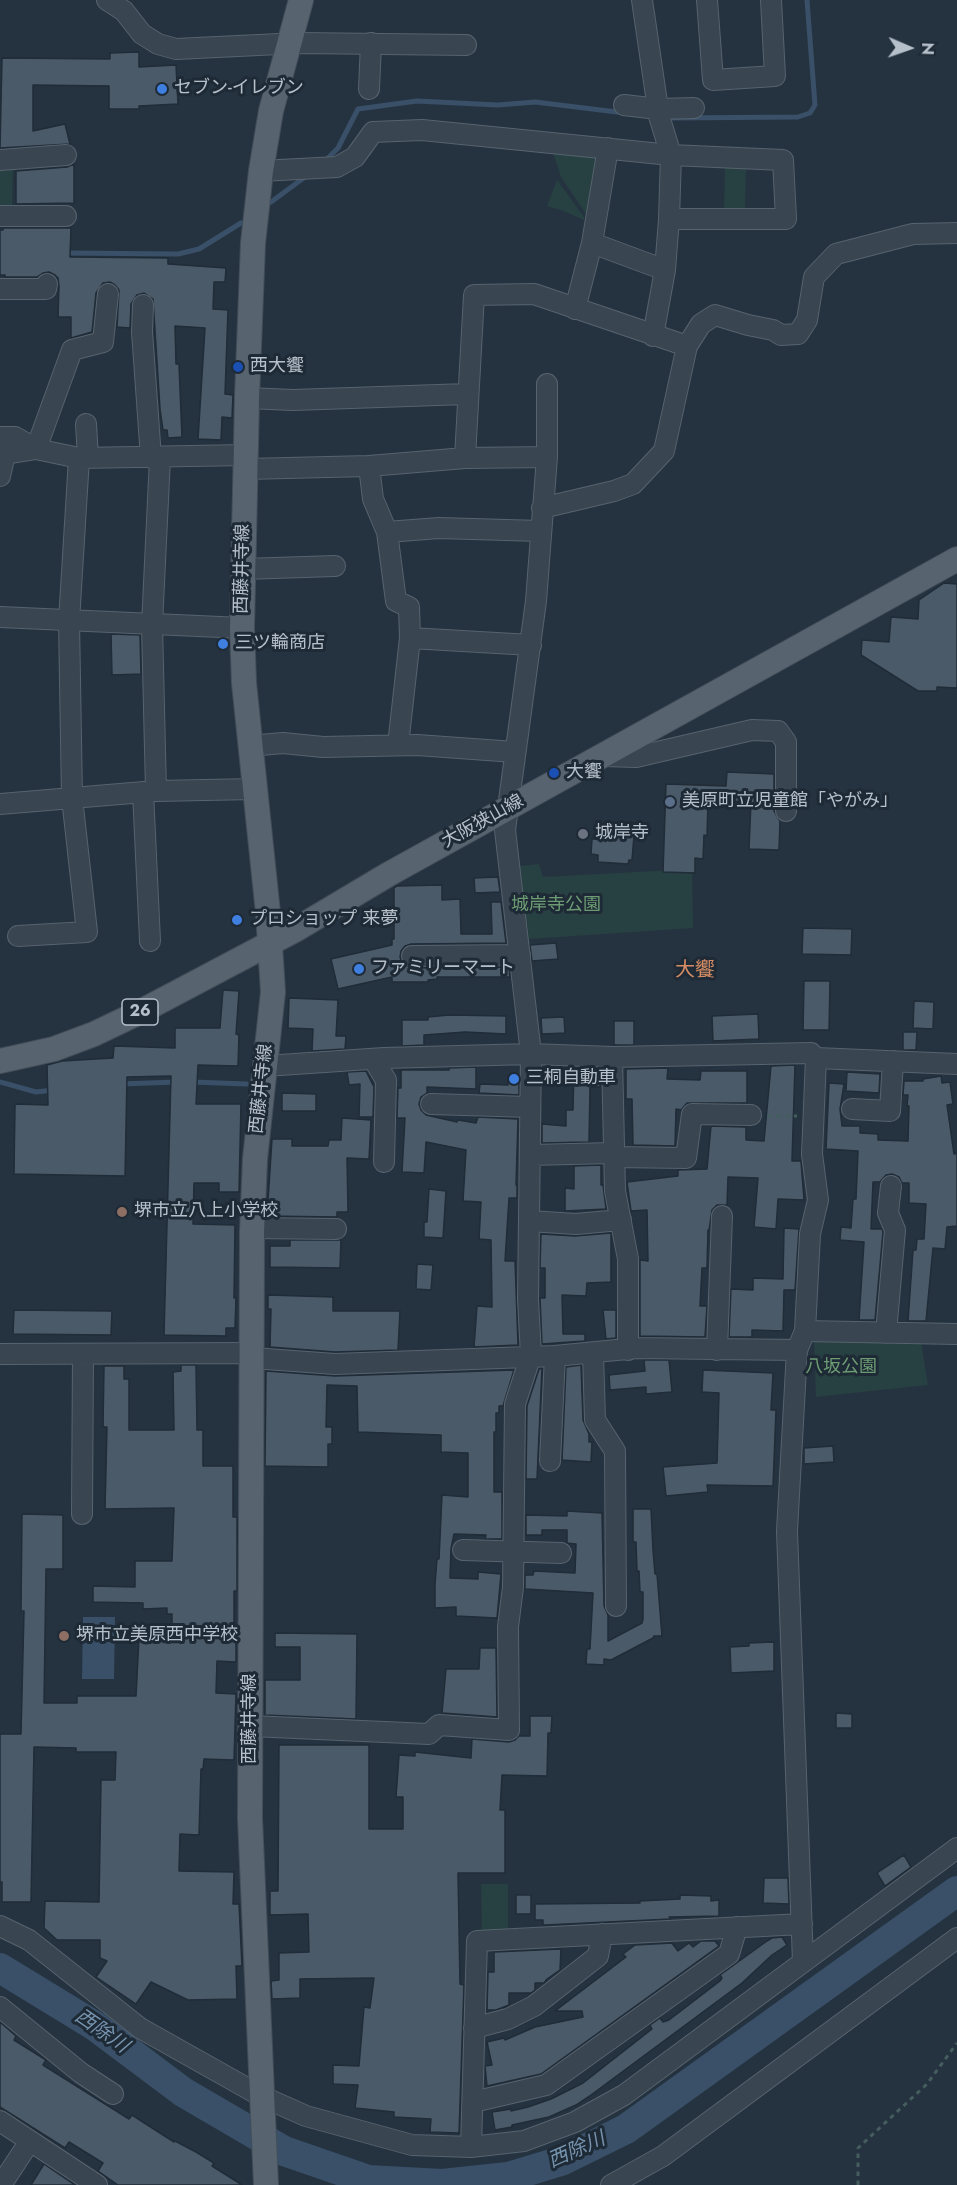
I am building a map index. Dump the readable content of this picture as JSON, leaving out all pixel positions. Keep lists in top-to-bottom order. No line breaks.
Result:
{"streets":{"main road":["西藤井寺線","大阪狭山線","26"]},"crossings":[["西藤井寺線","大阪狭山線"]],"districts":["大饗"],"water":["西除川"],"parks":["城岸寺公園","八坂公園"],"places":["セブン-イレブン","西大饗","三ツ輪商店","大饗","美原町立児童館「やがみ」","城岸寺","プロショップ 来夢","ファミリーマート","三桐自動車","堺市立八上小学校","堺市立美原西中学校"],"north":"right"}
